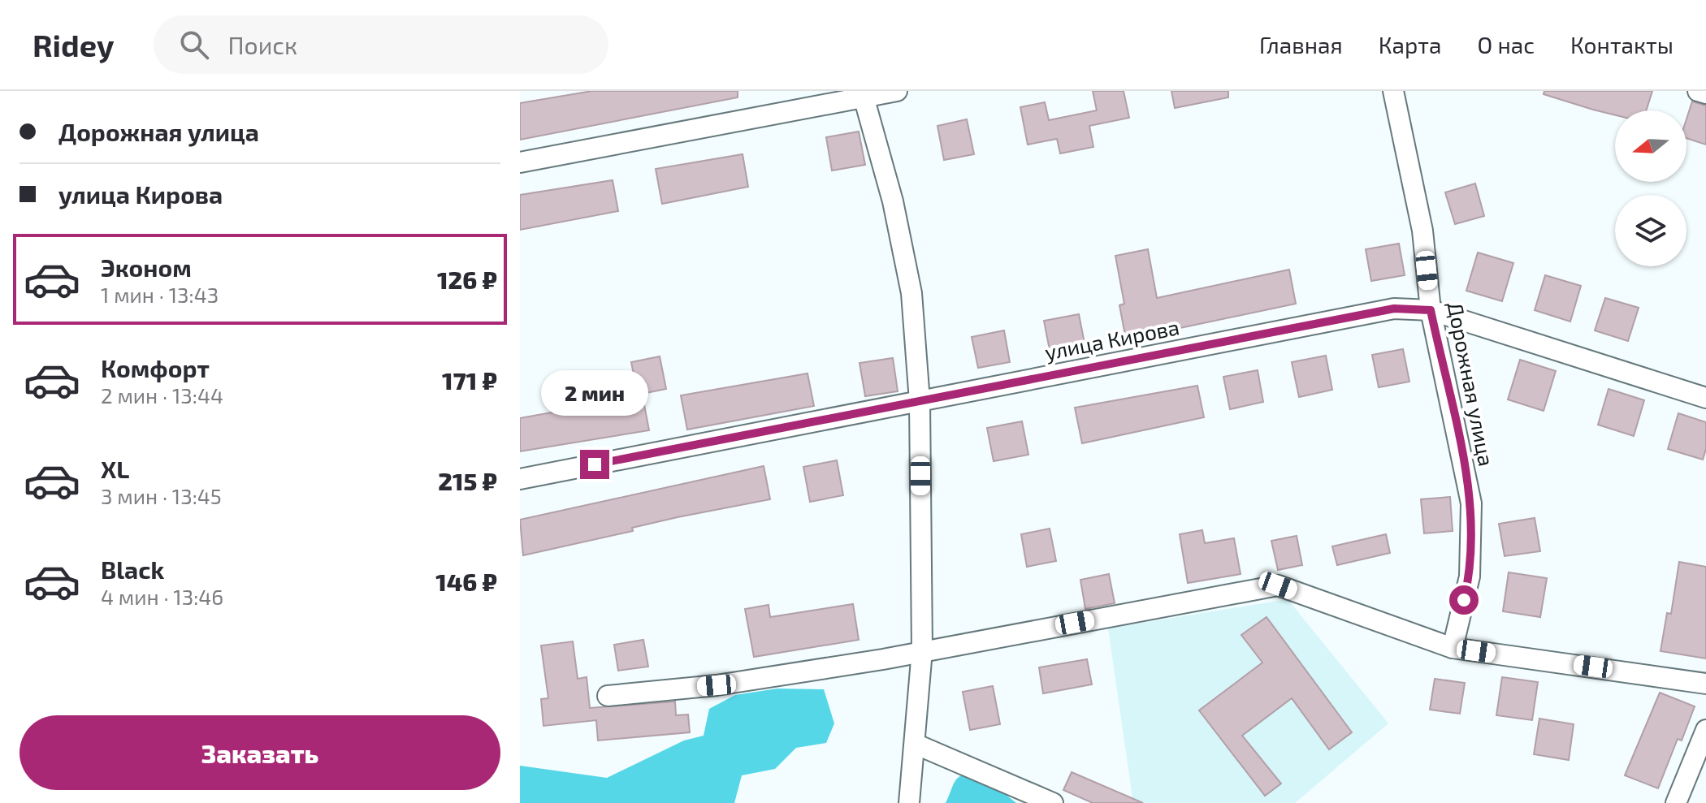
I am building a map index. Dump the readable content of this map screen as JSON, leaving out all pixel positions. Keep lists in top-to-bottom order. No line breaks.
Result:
{"streets":{"street":["улица Кирова","Дорожная улица"]},"crossings":[["улица Кирова","Дорожная улица"]],"north":"left","page":{"header":"Ridey","search":"Поиск","nav":["Главная","Карта","О нас","Контакты"],"banner":["Дорожная улица","улица Кирова"],"list":[{"name":"Эконом","note":"1 мин · 13:43","value":"126 ₽"},{"name":"Комфорт","note":"2 мин · 13:44","value":"171 ₽"},{"name":"XL","note":"3 мин · 13:45","value":"215 ₽"},{"name":"Black","note":"4 мин · 13:46","value":"146 ₽"}],"bubble":"2 мин","buttons":"Заказать"}}
